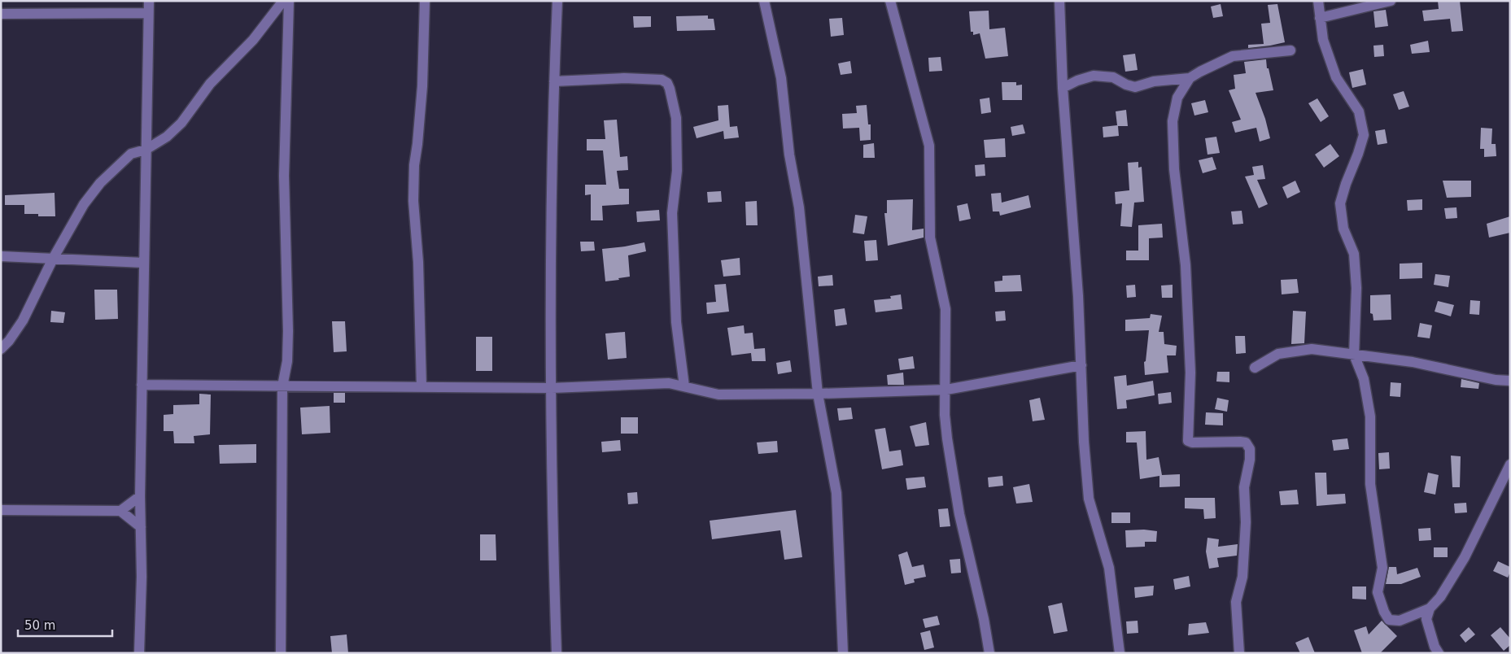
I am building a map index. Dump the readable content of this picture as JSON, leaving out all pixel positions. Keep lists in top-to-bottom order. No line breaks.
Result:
{"scale_bar":"50 m"}
